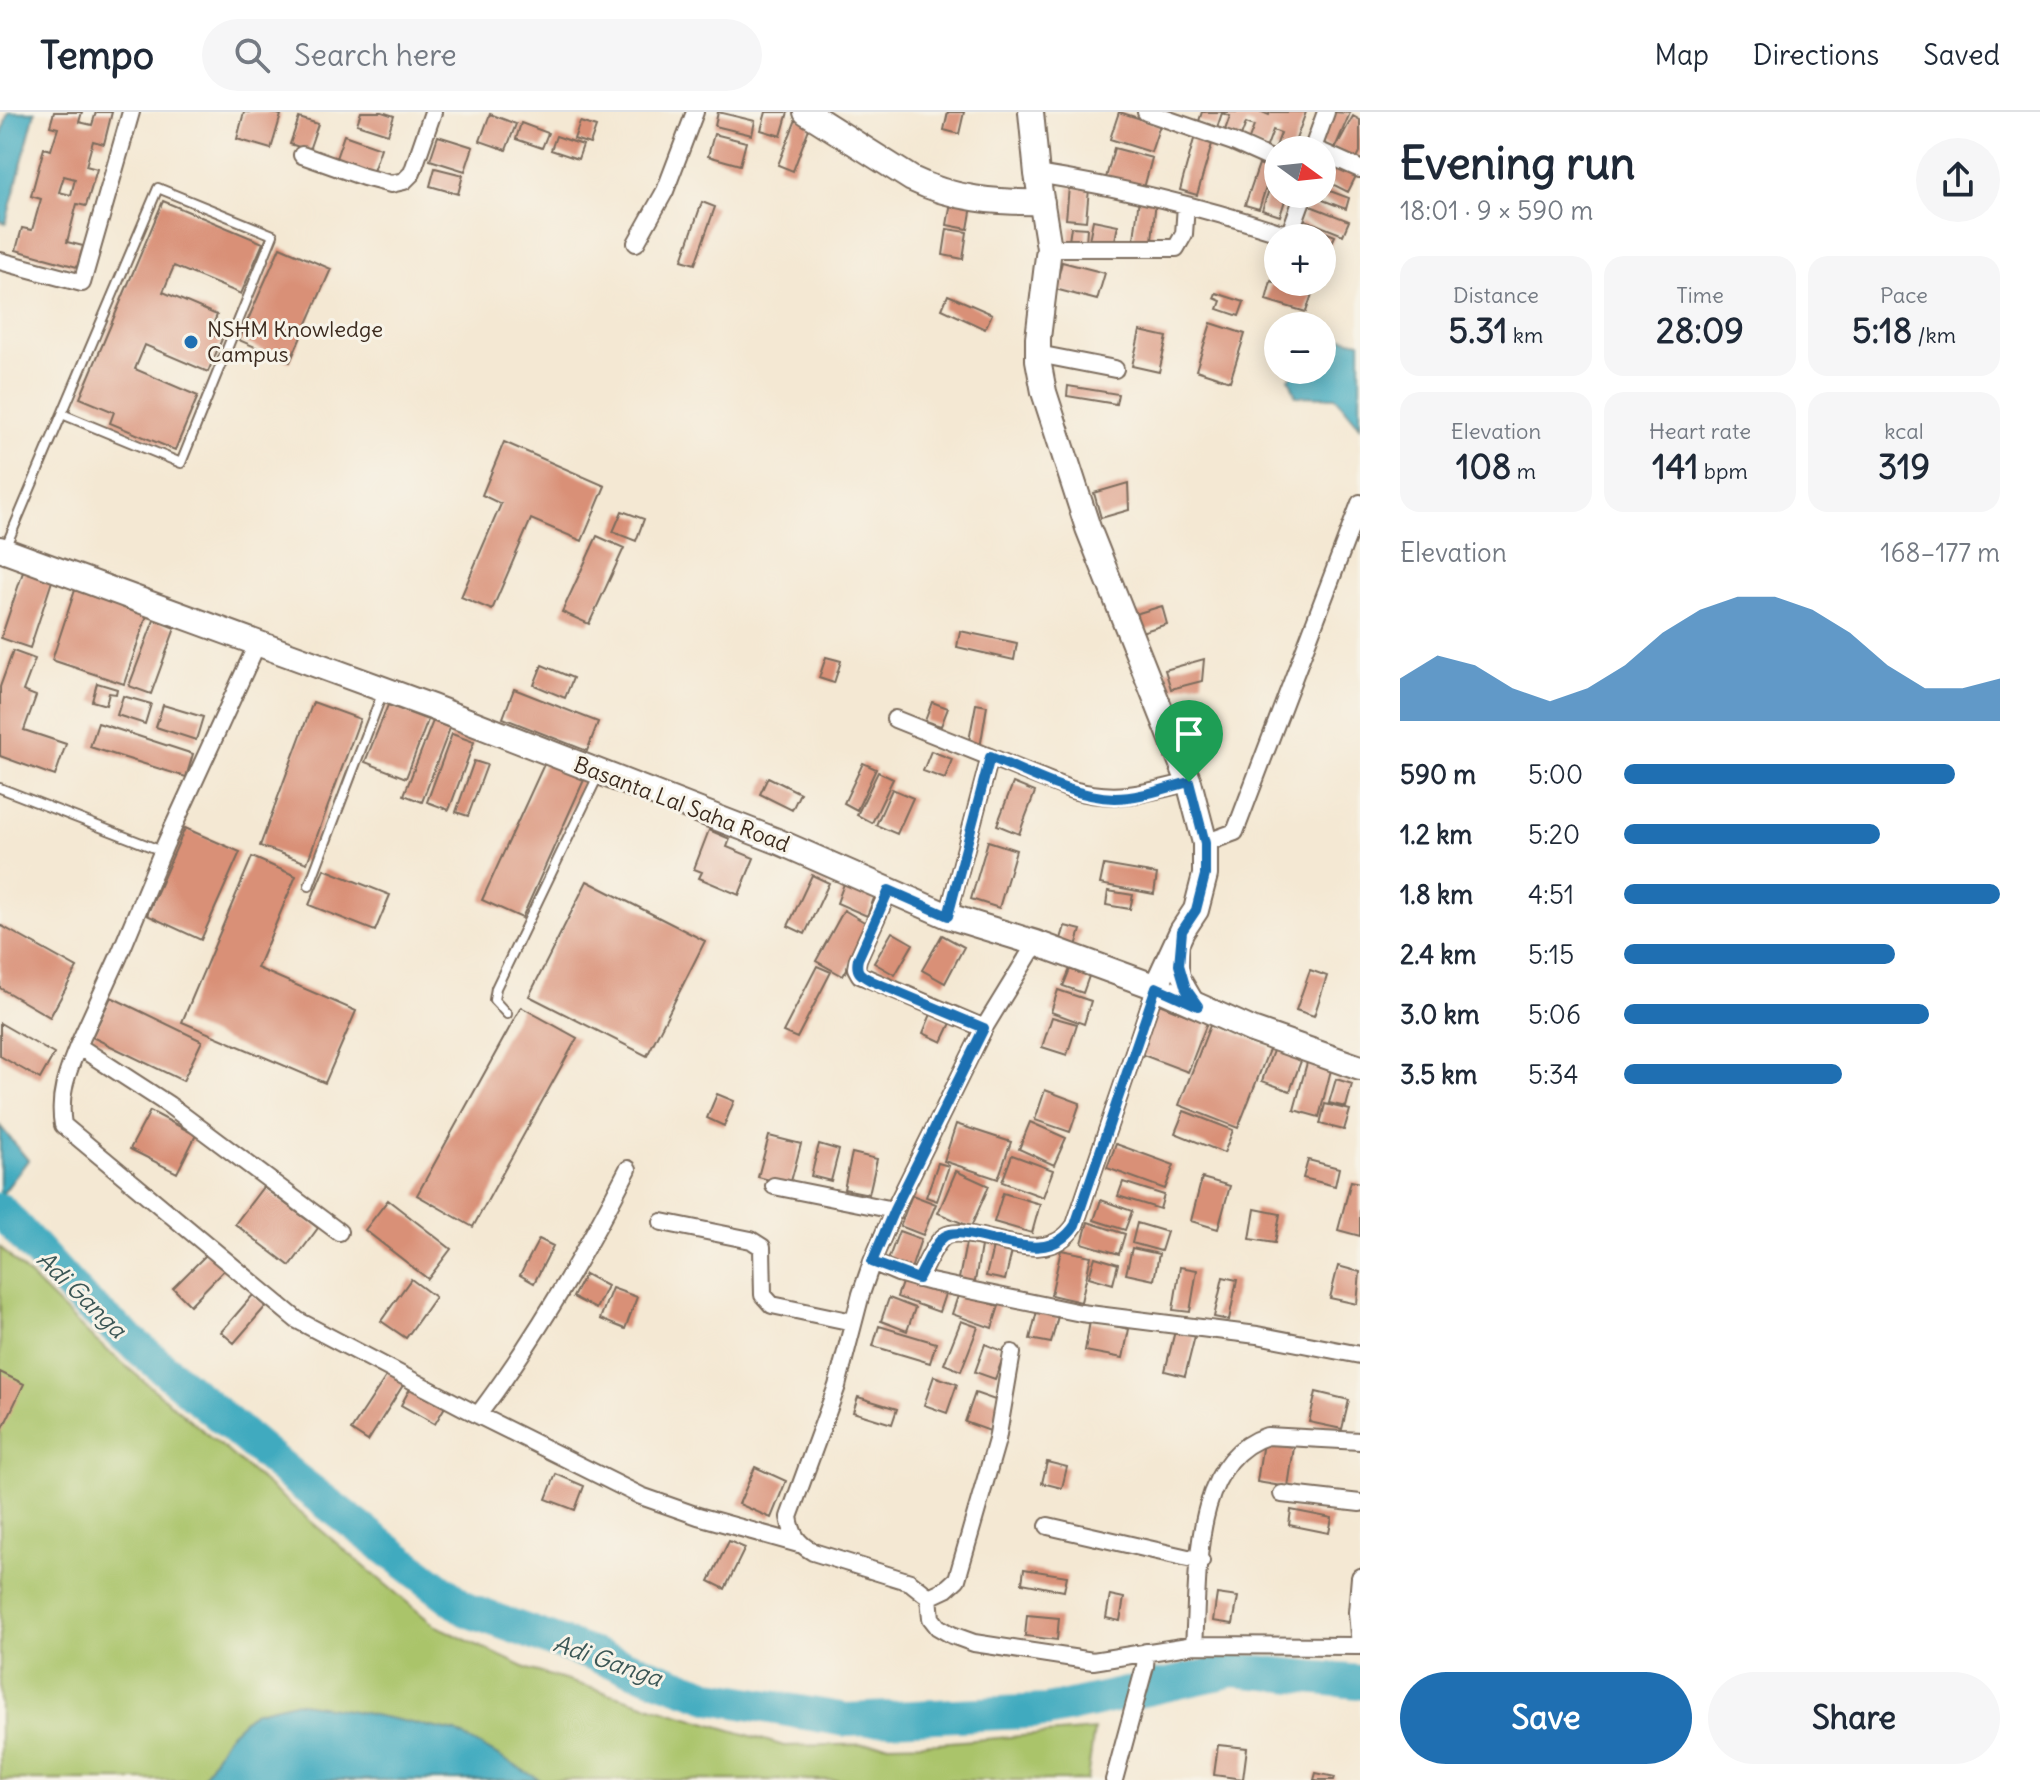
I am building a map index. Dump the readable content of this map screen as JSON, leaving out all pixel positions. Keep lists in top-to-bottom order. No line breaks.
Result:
{"streets":{"main road":["Basanta Lal Saha Road"]},"water":["Adi Ganga"],"places":["NSHM Knowledge Campus"],"north":"right","page":{"header":"Tempo","search":"Search here","nav":["Map","Directions","Saved"],"heading":["Evening run","18:01 · 9 × 590 m"],"map_buttons":["+","−"],"stats":[["Distance","5.31 km"],["Time","28:09"],["Pace","5:18 /km"],["Elevation","108 m"],["Heart rate","141 bpm"],["kcal","319"]],"chart":["Elevation","168–177 m"],"list":[{"name":"590 m","note":"5:00"},{"name":"1.2 km","note":"5:20"},{"name":"1.8 km","note":"4:51"},{"name":"2.4 km","note":"5:15"},{"name":"3.0 km","note":"5:06"},{"name":"3.5 km","note":"5:34"}],"buttons":["Save","Share"]}}
